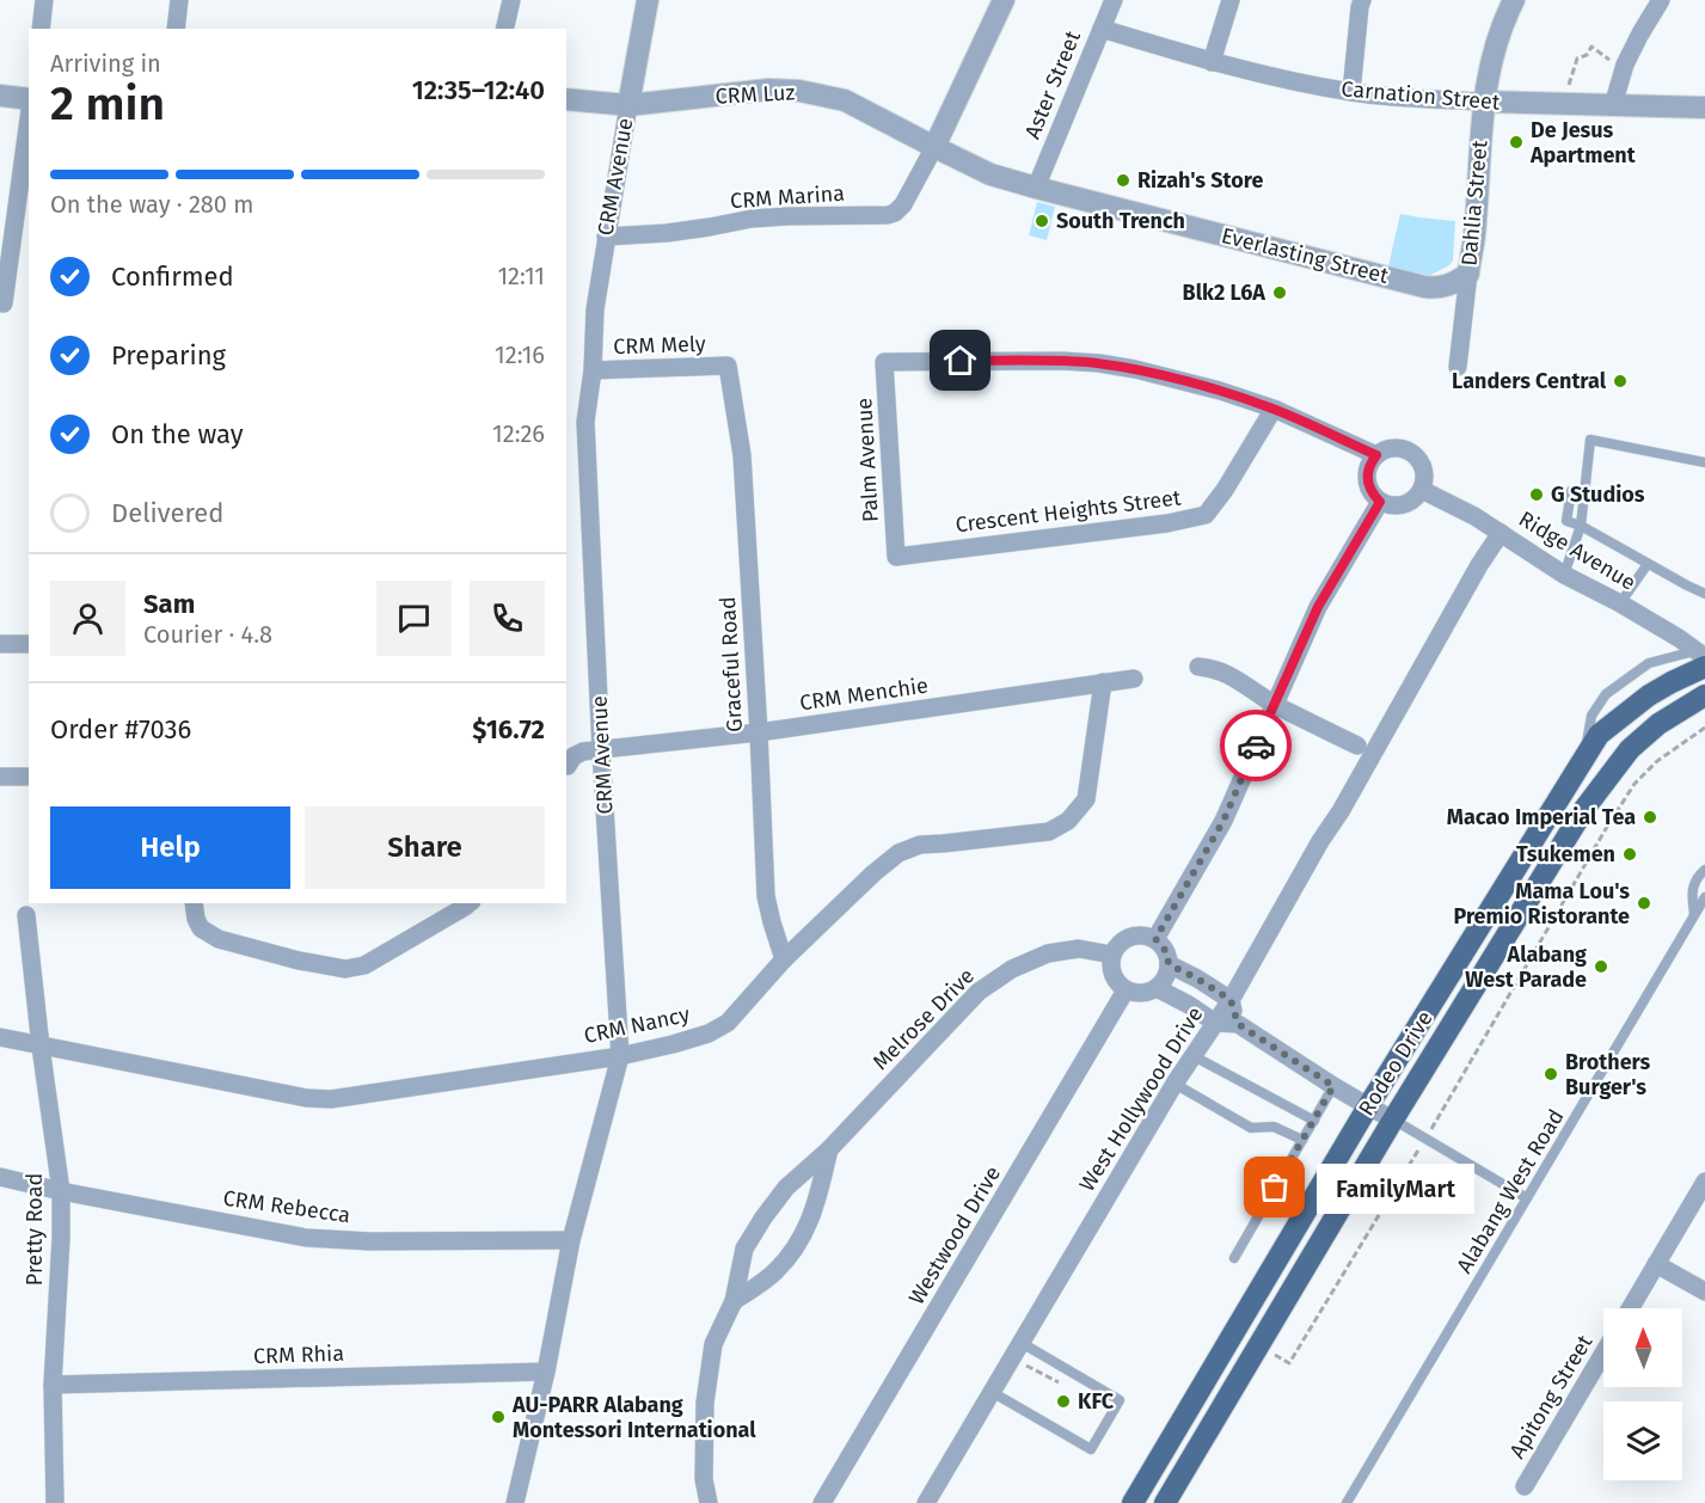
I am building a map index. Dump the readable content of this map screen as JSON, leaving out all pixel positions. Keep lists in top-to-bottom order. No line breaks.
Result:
{"streets":{"main road":["Rodeo Drive"],"street":["Aster Street","CRM Luz","Carnation Street","CRM Avenue","CRM Marina","Dahlia Street","Everlasting Street","CRM Mely","Palm Avenue","Crescent Heights Street","Ridge Avenue","Graceful Road","CRM Menchie","Melrose Drive","CRM Nancy","West Hollywood Drive","CRM Rebecca","Pretty Road","Westwood Drive","CRM Rhia","Apitong Street"],"lane":["Alabang West Road"]},"crossings":[["Aster Street","Carnation Street"],["Aster Street","Everlasting Street"],["CRM Luz","CRM Avenue"],["CRM Luz","CRM Marina"],["CRM Luz","Everlasting Street"],["Carnation Street","Dahlia Street"],["CRM Avenue","CRM Marina"],["CRM Avenue","CRM Mely"],["CRM Avenue","CRM Menchie"],["CRM Avenue","CRM Nancy"],["CRM Avenue","CRM Rebecca"],["CRM Avenue","CRM Rhia"],["CRM Marina","Everlasting Street"],["Dahlia Street","Everlasting Street"],["CRM Mely","Graceful Road"],["Palm Avenue","Crescent Heights Street"],["Ridge Avenue","Rodeo Drive"],["Ridge Avenue","West Hollywood Drive"],["Graceful Road","CRM Menchie"],["Graceful Road","CRM Nancy"],["CRM Menchie","CRM Nancy"],["Melrose Drive","Westwood Drive"],["CRM Nancy","Pretty Road"],["CRM Rebecca","Pretty Road"],["Pretty Road","CRM Rhia"]],"places":["De Jesus Apartment","Rizah's Store","South Trench","Blk2 L6A","Landers Central","G Studios","Macao Imperial Tea","Tsukemen","Mama Lou's Premio Ristorante","Alabang West Parade","Brothers Burger's","FamilyMart","KFC","AU-PARR Alabang Montessori International"],"north":"top","page":{"heading":["2 min","Arriving in","12:35–12:40"],"panel":["Sam","Courier · 4.8","Order #7036","$16.72"],"bar":"On the way · 280 m","list":[["Confirmed","12:11"],["Preparing","12:16"],["On the way","12:26"],"Delivered"],"buttons":["Help","Share"],"bubble":"FamilyMart"}}
